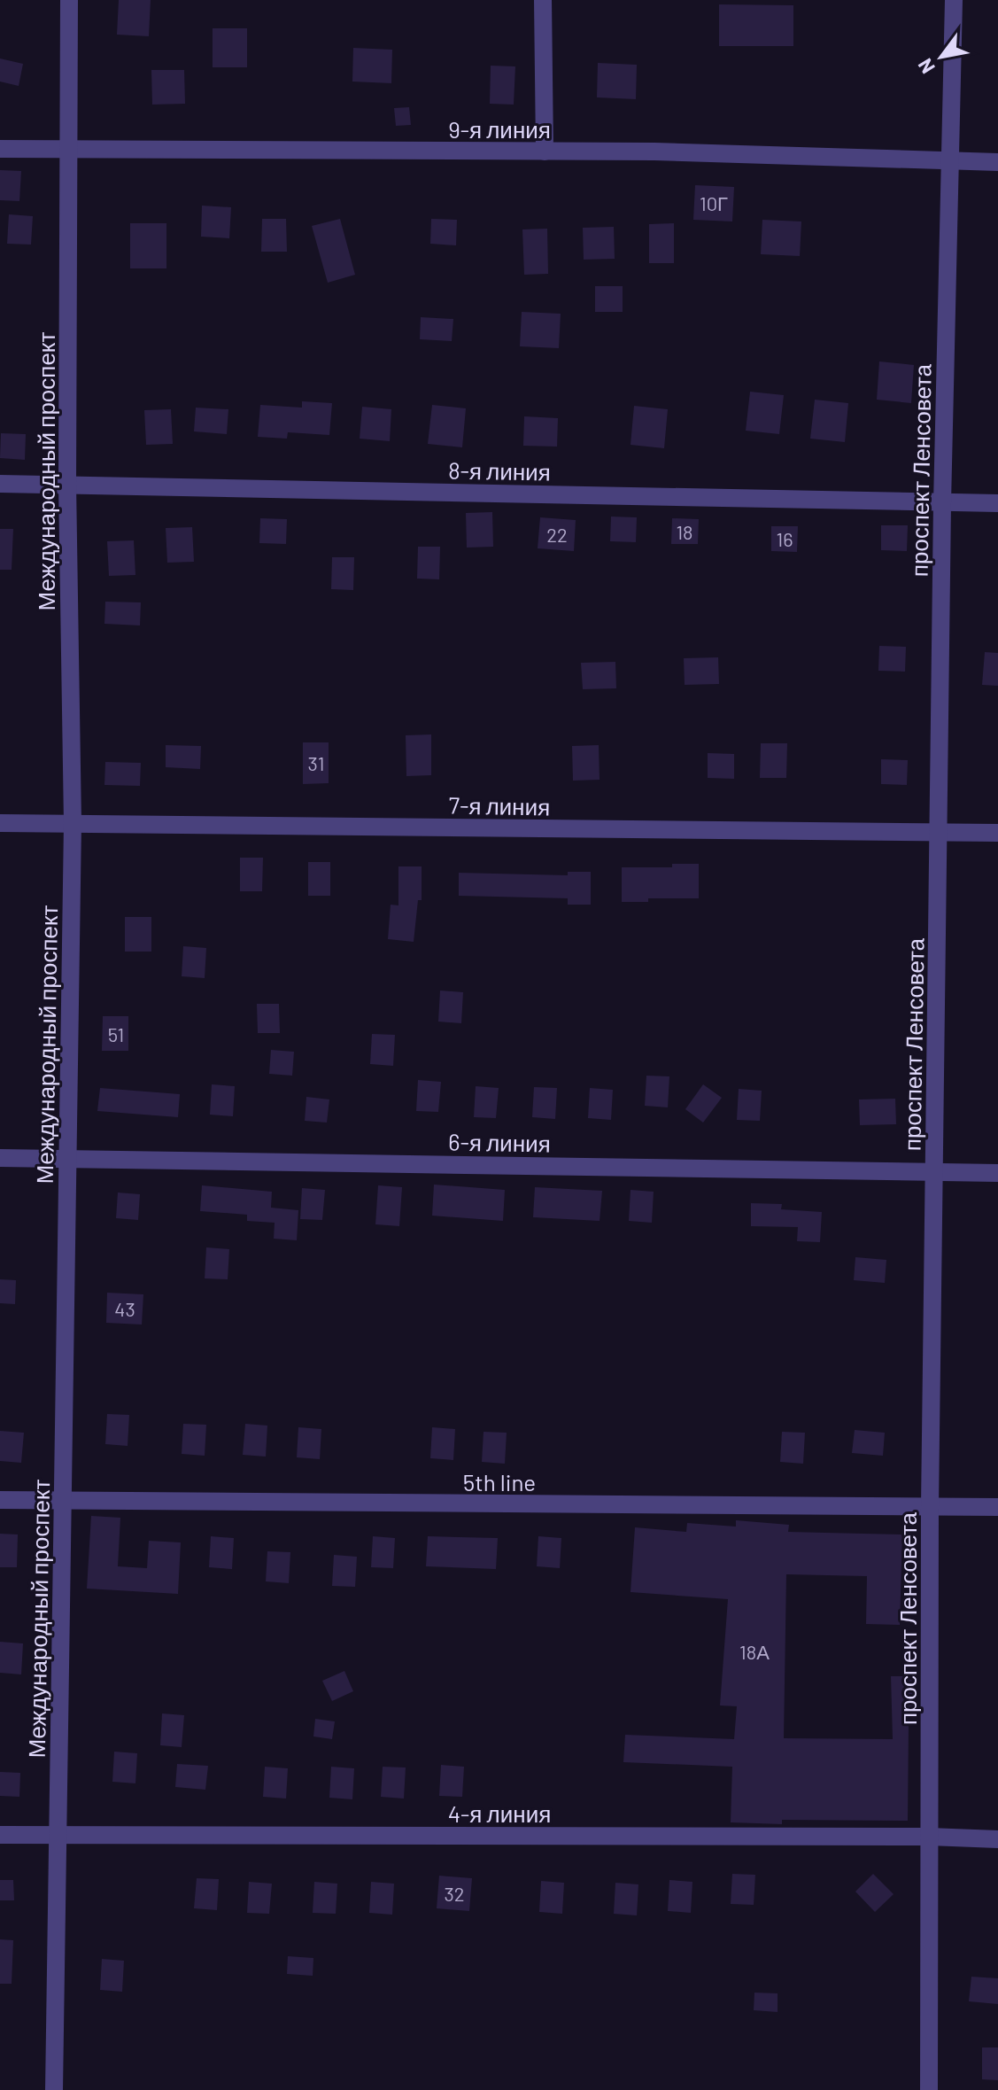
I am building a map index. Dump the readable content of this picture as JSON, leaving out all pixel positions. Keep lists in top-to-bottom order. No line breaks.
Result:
{"streets":{"street":["9-я линия","8-я линия","проспект Ленсовета","Международный проспект","7-я линия","6-я линия","5th line","4-я линия"]},"crossings":[["9-я линия","проспект Ленсовета"],["9-я линия","Международный проспект"],["8-я линия","проспект Ленсовета"],["8-я линия","Международный проспект"],["проспект Ленсовета","7-я линия"],["проспект Ленсовета","6-я линия"],["проспект Ленсовета","5th line"],["проспект Ленсовета","4-я линия"],["Международный проспект","7-я линия"],["Международный проспект","6-я линия"],["Международный проспект","5th line"],["Международный проспект","4-я линия"]],"house_numbers":["10Г","18","22","16","31","51","43","18А","32"],"north":"bottom left"}
